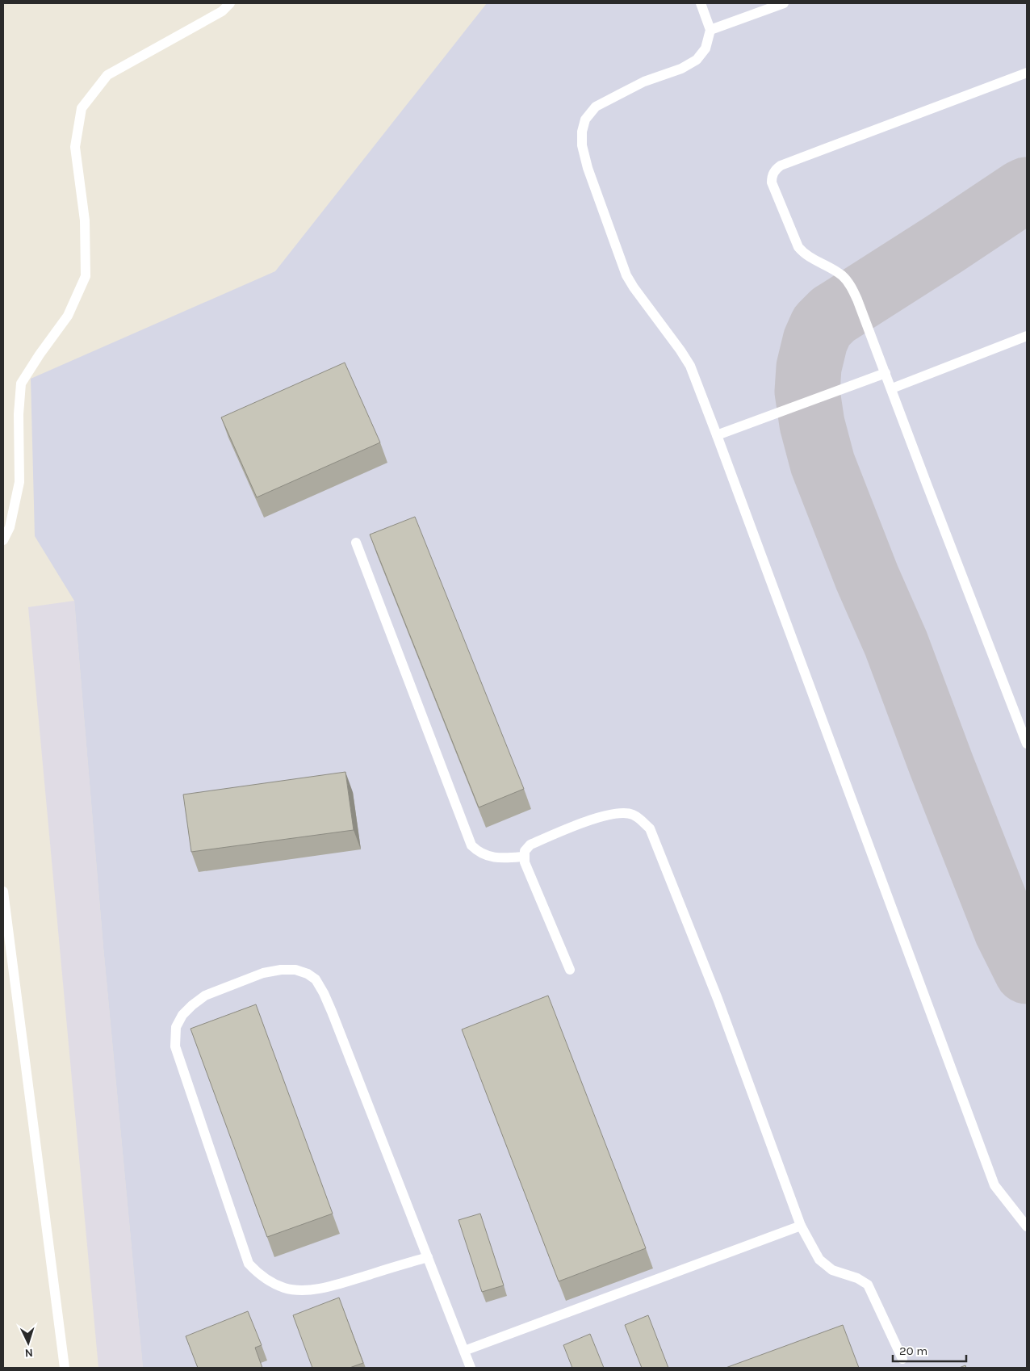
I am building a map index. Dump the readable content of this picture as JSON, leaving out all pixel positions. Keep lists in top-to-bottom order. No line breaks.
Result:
{"scale_bar":"20 m","north":"bottom"}
